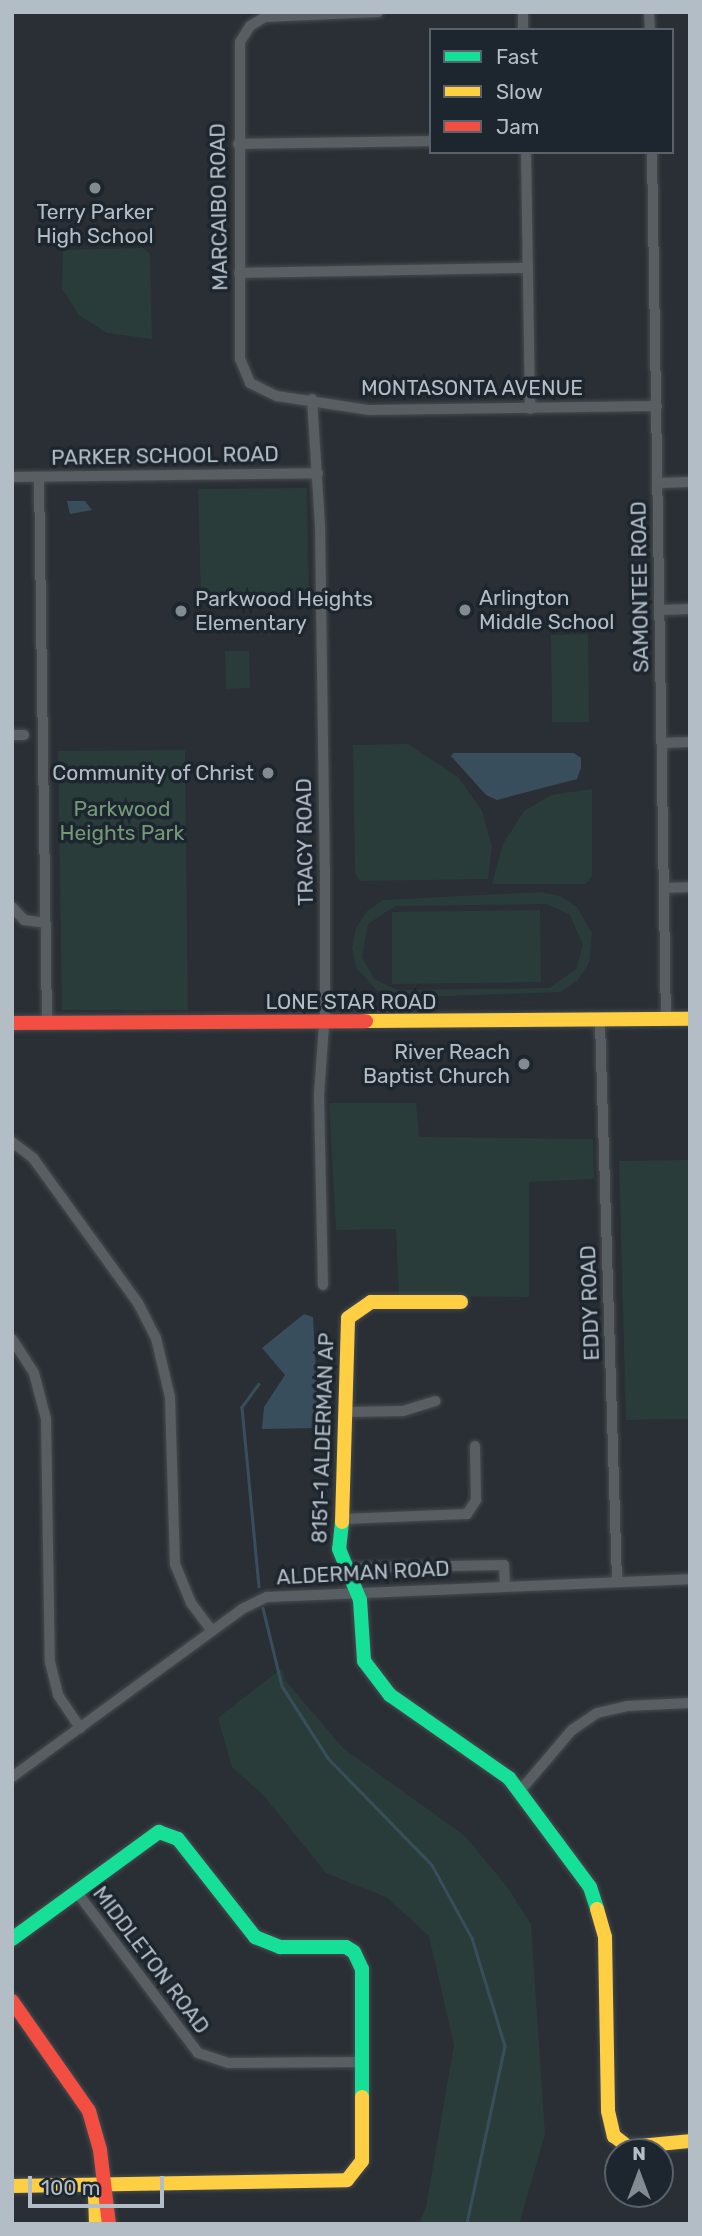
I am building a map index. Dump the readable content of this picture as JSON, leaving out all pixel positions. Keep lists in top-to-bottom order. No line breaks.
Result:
{"streets":{"street":["MARCAIBO ROAD","MONTASONTA AVENUE","PARKER SCHOOL ROAD","SAMONTEE ROAD","TRACY ROAD","LONE STAR ROAD","EDDY ROAD","8151-1 ALDERMAN AP","ALDERMAN ROAD","MIDDLETON ROAD"]},"crossings":[["MARCAIBO ROAD","MONTASONTA AVENUE"],["MONTASONTA AVENUE","SAMONTEE ROAD"],["MONTASONTA AVENUE","TRACY ROAD"],["PARKER SCHOOL ROAD","TRACY ROAD"],["SAMONTEE ROAD","LONE STAR ROAD"],["TRACY ROAD","LONE STAR ROAD"],["LONE STAR ROAD","EDDY ROAD"],["EDDY ROAD","ALDERMAN ROAD"],["8151-1 ALDERMAN AP","ALDERMAN ROAD"]],"parks":["Parkwood Heights Park"],"places":["Terry Parker High School","Arlington Middle School","Parkwood Heights Elementary","Community of Christ","River Reach Baptist Church"],"legend":["Fast","Slow","Jam"],"scale_bar":"100 m","north":"top"}
